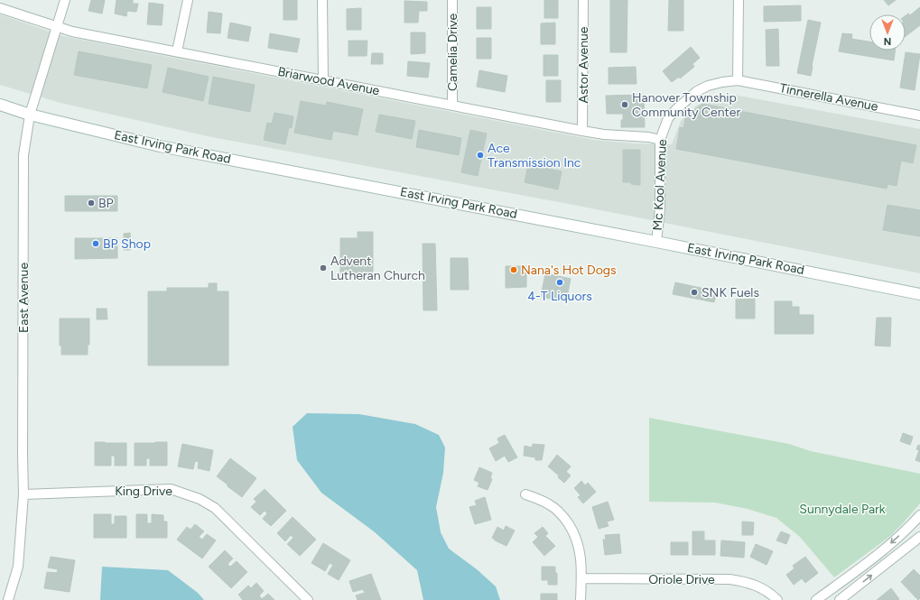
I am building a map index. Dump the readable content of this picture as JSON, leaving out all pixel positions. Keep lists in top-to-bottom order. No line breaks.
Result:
{"streets":{"main road":["East Irving Park Road"],"street":["Camelia Drive","Astor Avenue","Briarwood Avenue","Tinnerella Avenue","Mc Kool Avenue","East Avenue","King Drive","Oriole Drive"]},"crossings":[["Camelia Drive","Briarwood Avenue"],["Astor Avenue","Briarwood Avenue"],["Briarwood Avenue","Mc Kool Avenue"],["Briarwood Avenue","East Avenue"],["Tinnerella Avenue","Mc Kool Avenue"],["East Irving Park Road","Mc Kool Avenue"],["East Irving Park Road","East Avenue"],["East Avenue","King Drive"]],"parks":["Sunnydale Park"],"places":["Hanover Township Community Center","Ace Transmission Inc","BP","BP Shop","Advent Lutheran Church","Nana's Hot Dogs","4-T Liquors","SNK Fuels"],"north":"bottom"}
